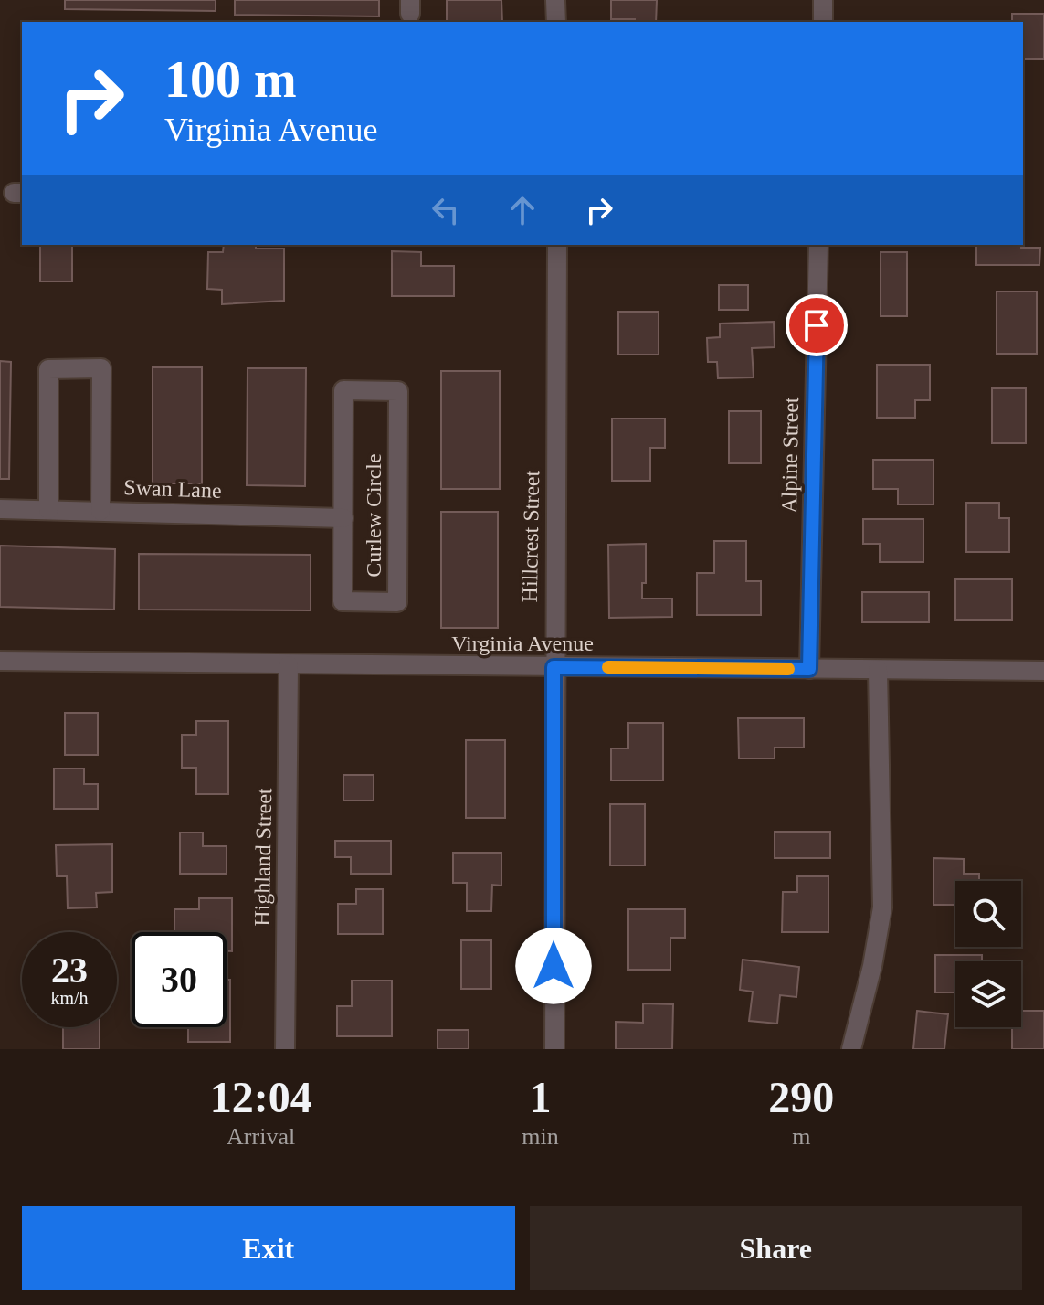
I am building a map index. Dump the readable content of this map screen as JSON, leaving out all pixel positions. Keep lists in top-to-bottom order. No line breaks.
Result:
{"streets":{"street":["Alpine Street","Swan Lane","Curlew Circle","Hillcrest Street","Virginia Avenue","Highland Street"]},"crossings":[["Alpine Street","Virginia Avenue"],["Swan Lane","Curlew Circle"],["Hillcrest Street","Virginia Avenue"],["Virginia Avenue","Highland Street"]],"page":{"turn":["100 m","Virginia Avenue"],"speed":"23 km/h","limit":"30","eta":["12:04","Arrival","1","min","290","m"],"buttons":["Exit","Share"]}}
